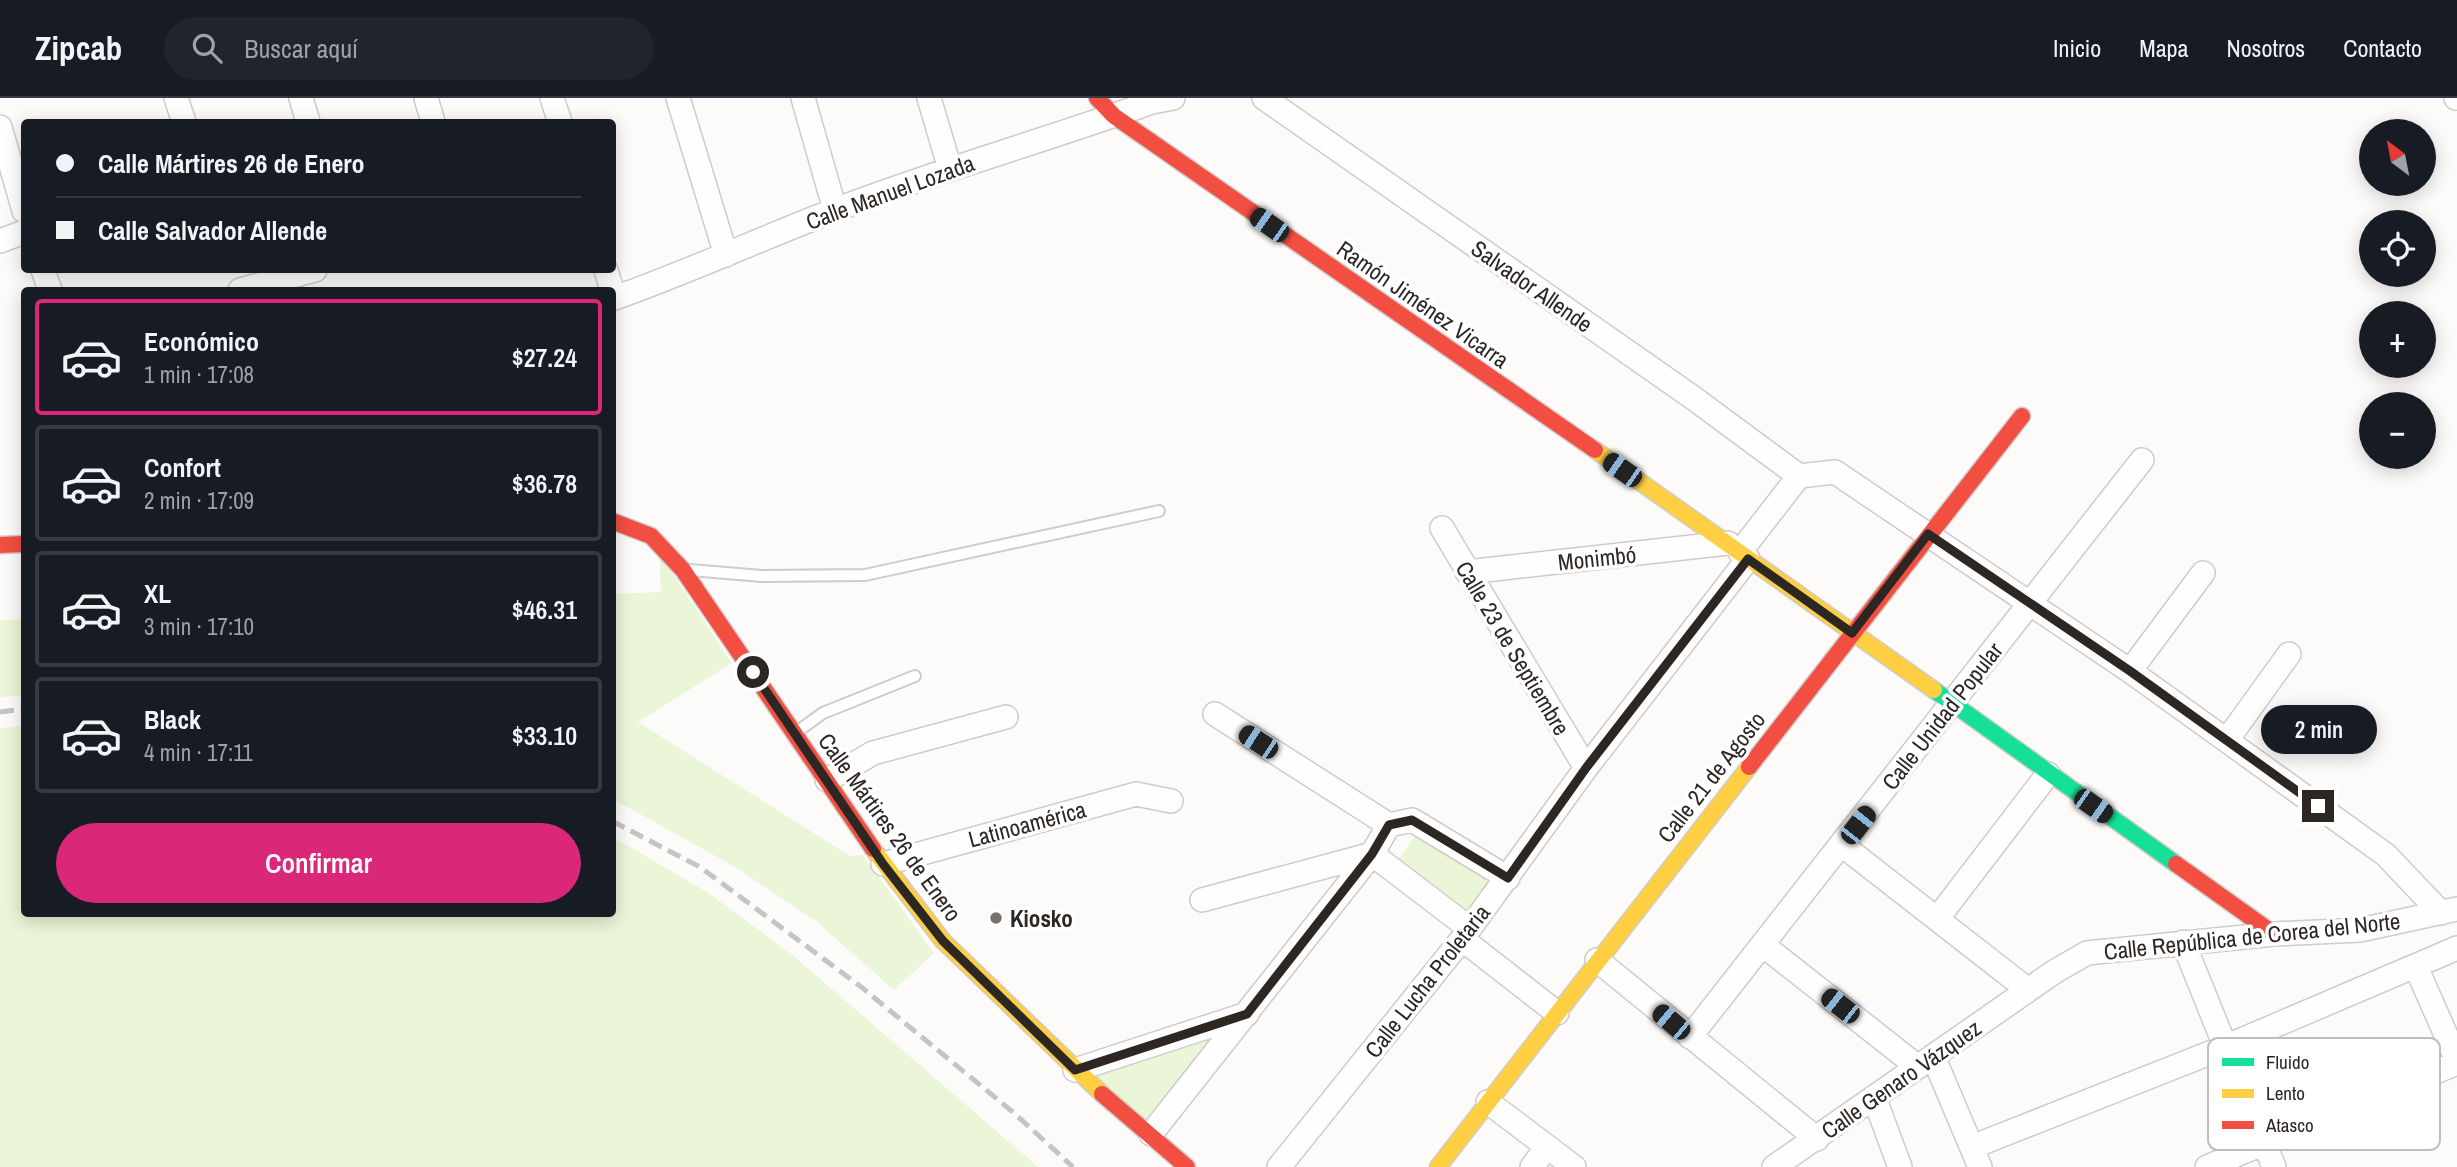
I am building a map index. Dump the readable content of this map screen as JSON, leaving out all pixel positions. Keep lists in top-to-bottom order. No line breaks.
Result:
{"streets":{"street":["Calle Manuel Lozada","Salvador Allende","Ramón Jiménez Vicarra","Monimbó","Calle 23 de Septiembre","Calle Unidad Popular","Calle 21 de Agosto","Latinoamérica","Calle Mártires 26 de Enero","Calle República de Corea del Norte","Calle Lucha Proletaria","Calle Genaro Vázquez"]},"crossings":[["Calle Manuel Lozada","Ramón Jiménez Vicarra"],["Salvador Allende","Calle Lucha Proletaria"],["Ramón Jiménez Vicarra","Monimbó"],["Ramón Jiménez Vicarra","Calle Unidad Popular"],["Ramón Jiménez Vicarra","Calle 21 de Agosto"],["Ramón Jiménez Vicarra","Calle República de Corea del Norte"],["Ramón Jiménez Vicarra","Calle Lucha Proletaria"],["Monimbó","Calle 23 de Septiembre"],["Monimbó","Calle Lucha Proletaria"],["Calle 23 de Septiembre","Calle Lucha Proletaria"],["Latinoamérica","Calle Mártires 26 de Enero"],["Calle República de Corea del Norte","Calle Genaro Vázquez"]],"places":["Kiosko"],"legend":["Fluido","Lento","Atasco"],"north":"top left","page":{"header":"Zipcab","search":"Buscar aquí","nav":["Inicio","Mapa","Nosotros","Contacto"],"map_buttons":["+","−"],"banner":["Calle Mártires 26 de Enero","Calle Salvador Allende"],"list":[{"name":"Económico","note":"1 min · 17:08","value":"$27.24"},{"name":"Confort","note":"2 min · 17:09","value":"$36.78"},{"name":"XL","note":"3 min · 17:10","value":"$46.31"},{"name":"Black","note":"4 min · 17:11","value":"$33.10"}],"bubble":"2 min","buttons":"Confirmar"}}
